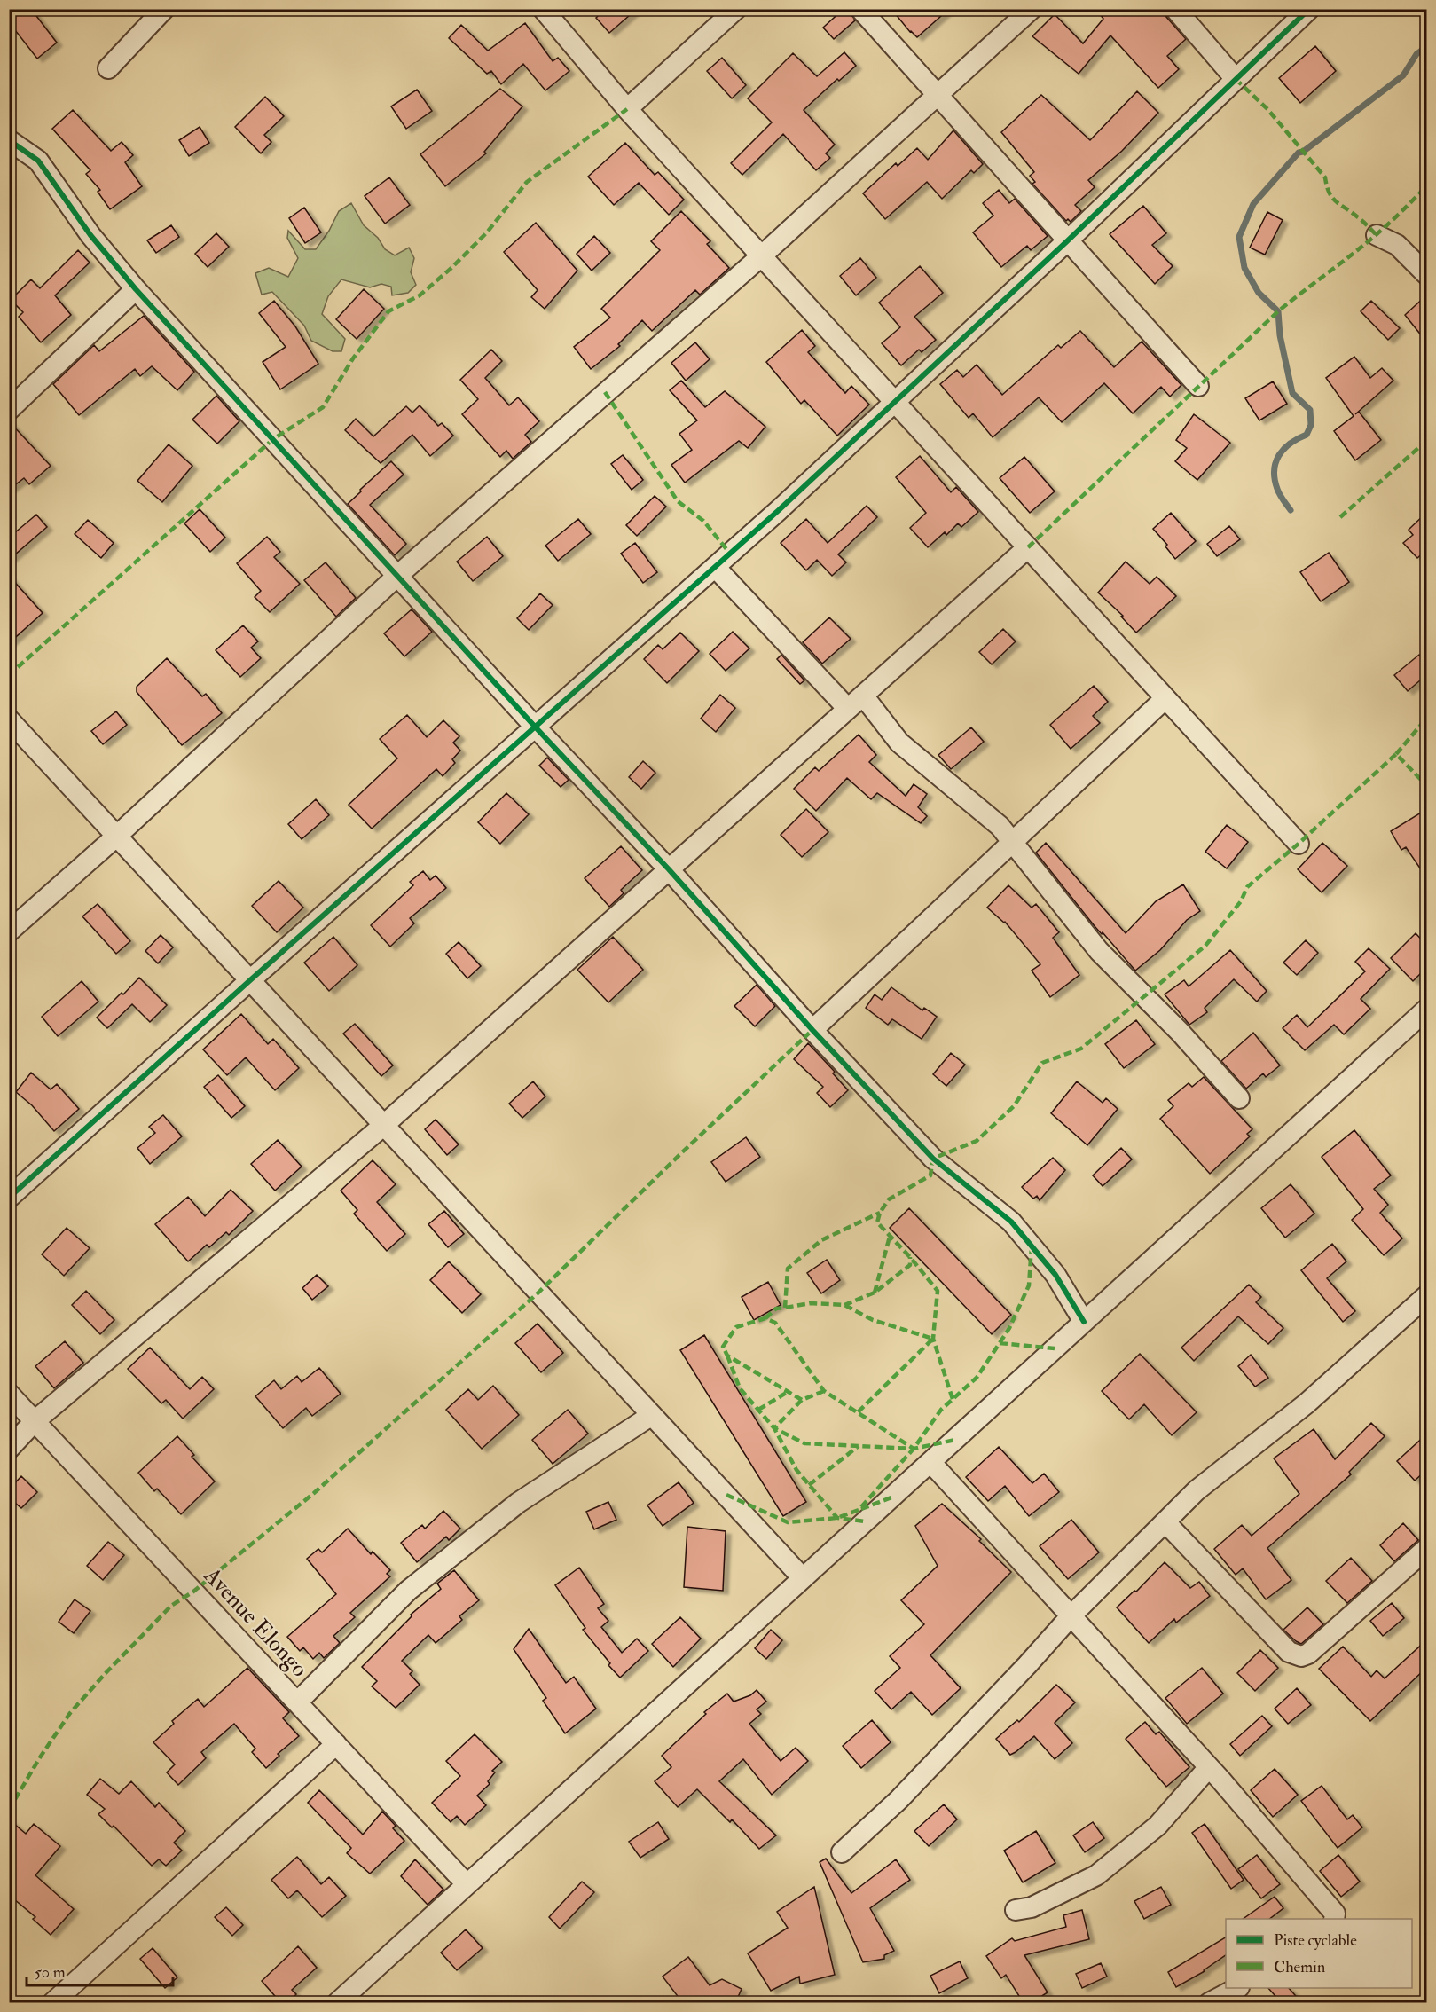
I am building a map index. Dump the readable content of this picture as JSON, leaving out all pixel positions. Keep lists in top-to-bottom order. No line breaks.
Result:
{"streets":{"street":["Avenue Elongo"]},"legend":["Piste cyclable","Chemin"],"scale_bar":"50 m"}
